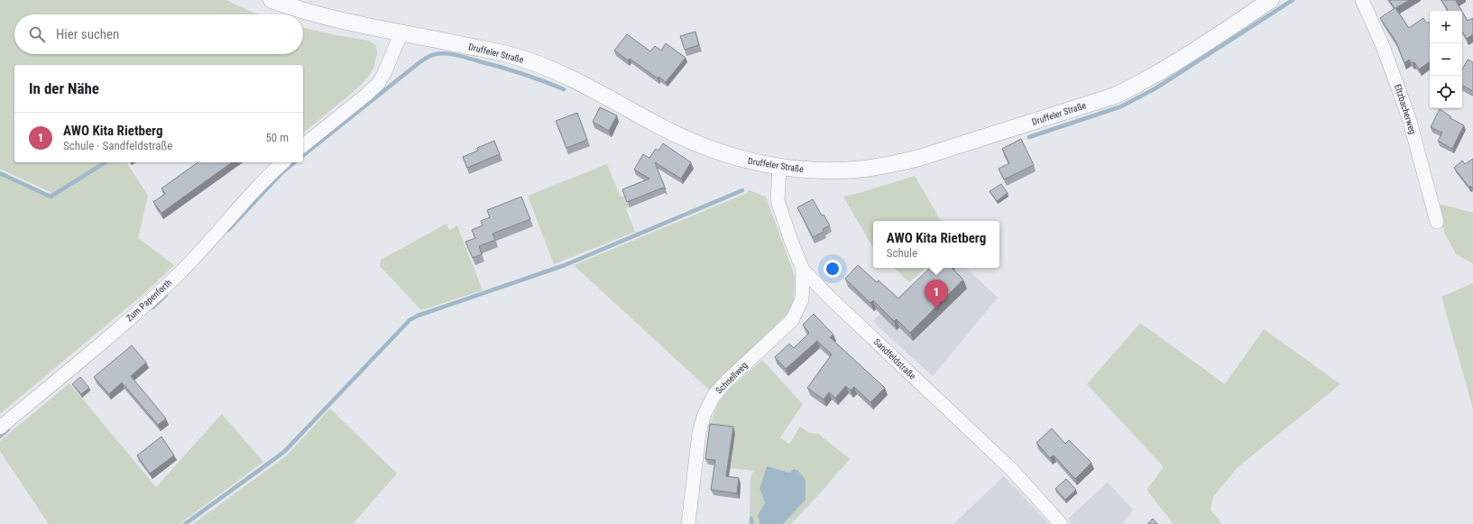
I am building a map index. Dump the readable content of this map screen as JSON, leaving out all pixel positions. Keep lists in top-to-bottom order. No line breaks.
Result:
{"streets":{"street":["Druffeler Straße","Eltzbacherweg","Zum Papenforth","Sandfeldstraße","Schnellweg"]},"crossings":[["Druffeler Straße","Sandfeldstraße"],["Sandfeldstraße","Schnellweg"]],"page":{"map_buttons":["+","−"],"search":"Hier suchen","heading":"In der Nähe","list":[{"mark":"1","name":"AWO Kita Rietberg","note":"Schule · Sandfeldstraße","value":"50 m"}],"popup":["AWO Kita Rietberg","Schule"],"pins":"1"}}
